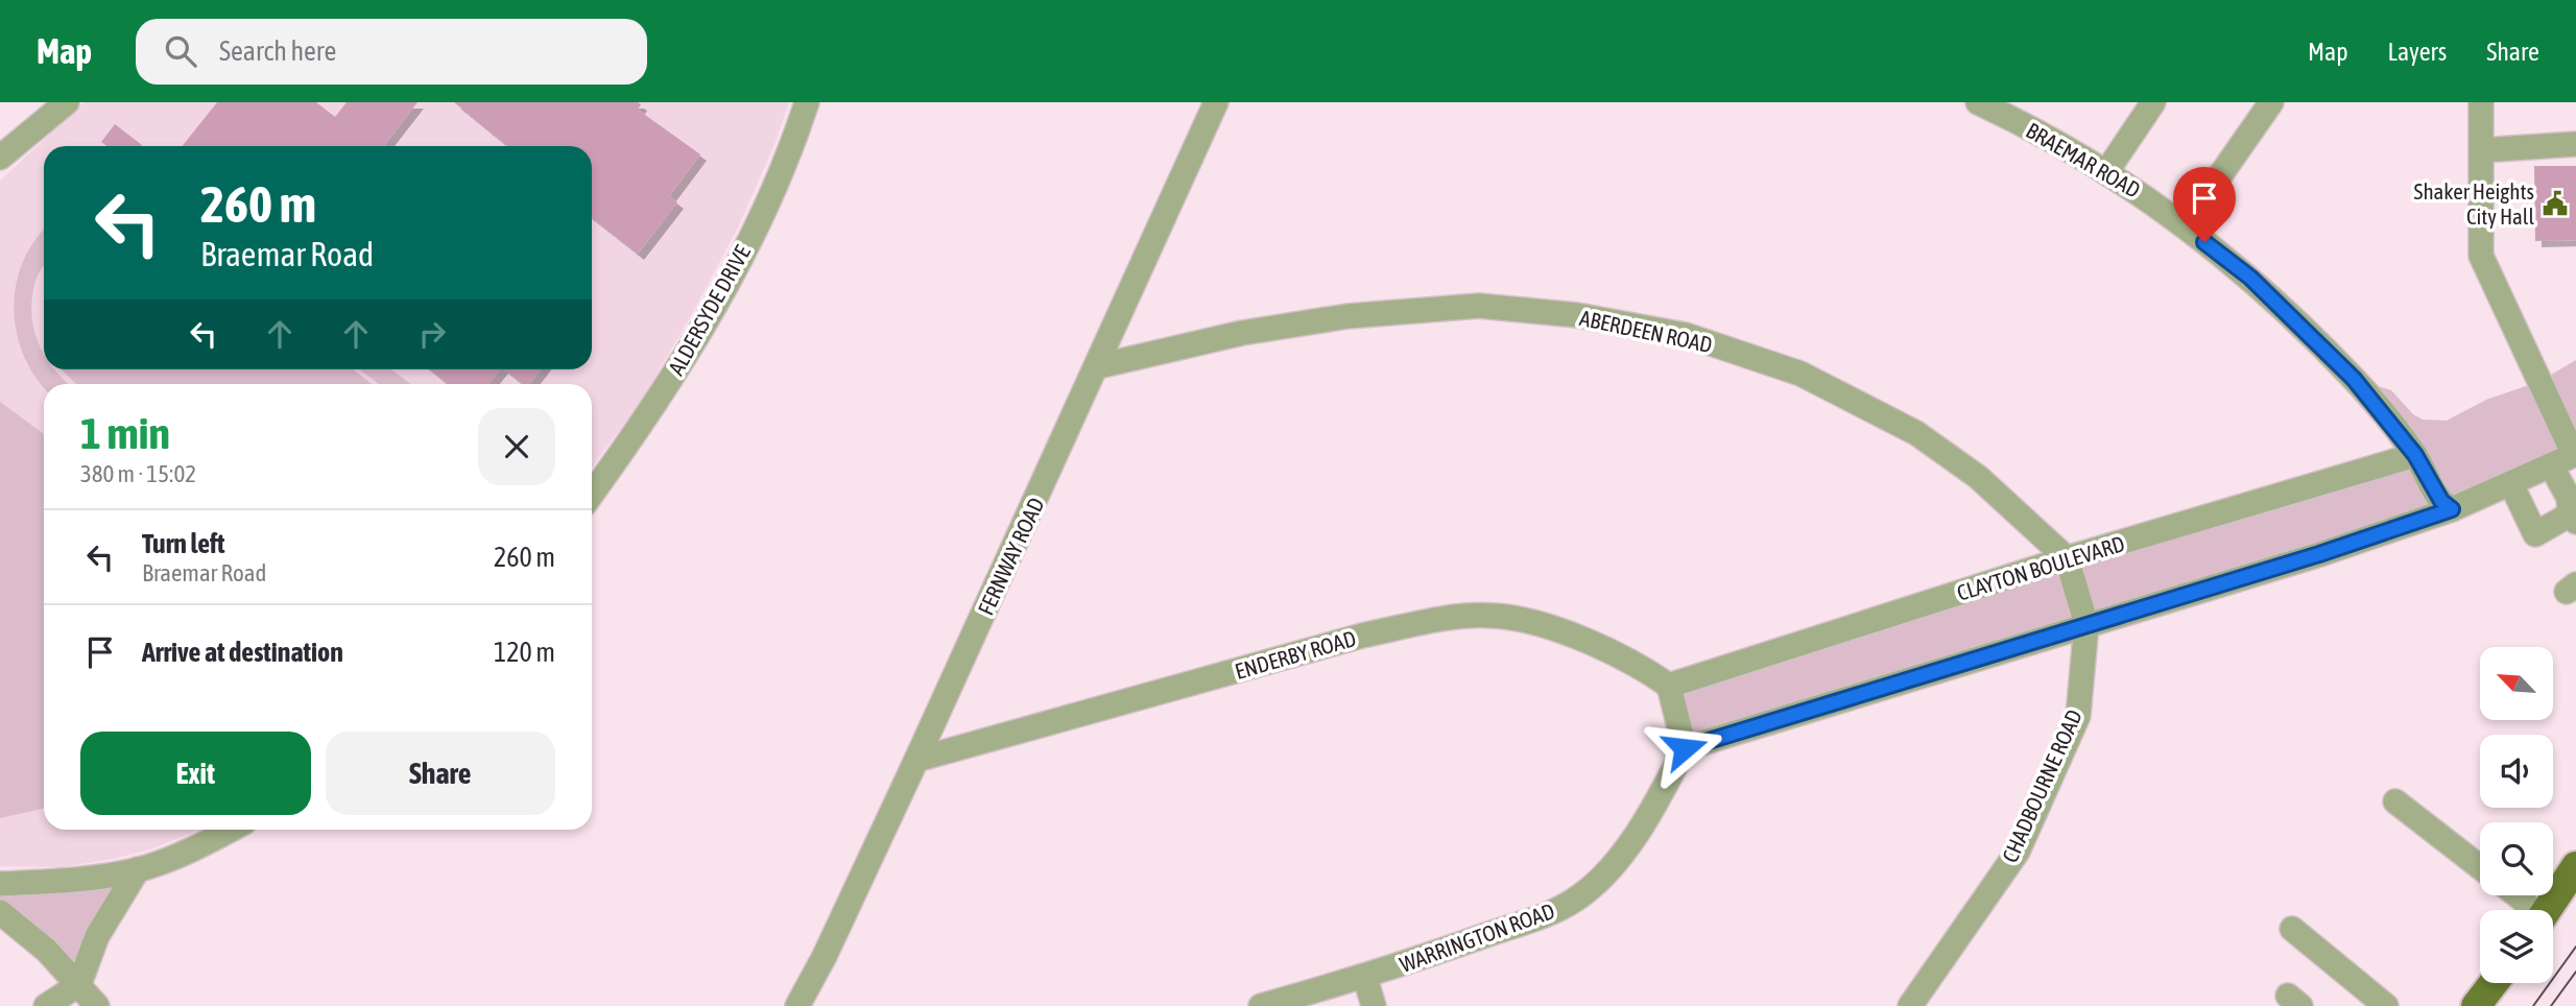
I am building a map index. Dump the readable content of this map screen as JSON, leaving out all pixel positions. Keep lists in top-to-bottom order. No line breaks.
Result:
{"streets":{"street":["BRAEMAR ROAD","ALDERSYDE DRIVE","ABERDEEN ROAD","FERNWAY ROAD","CLAYTON BOULEVARD","ENDERBY ROAD","CHADBOURNE ROAD","WARRINGTON ROAD"]},"crossings":[["BRAEMAR ROAD","CLAYTON BOULEVARD"],["ABERDEEN ROAD","FERNWAY ROAD"],["ABERDEEN ROAD","CLAYTON BOULEVARD"],["FERNWAY ROAD","ENDERBY ROAD"],["CLAYTON BOULEVARD","ENDERBY ROAD"]],"places":{"public building":["Shaker Heights City Hall"]},"north":"top left","page":{"header":"Map","search":"Search here","nav":["Map","Layers","Share"],"turn":["260 m","Braemar Road"],"heading":["1 min","380 m · 15:02"],"list":[{"name":"Turn left","note":"Braemar Road","value":"260 m"},{"name":"Arrive at destination","value":"120 m"}],"buttons":["Exit","Share"]}}
